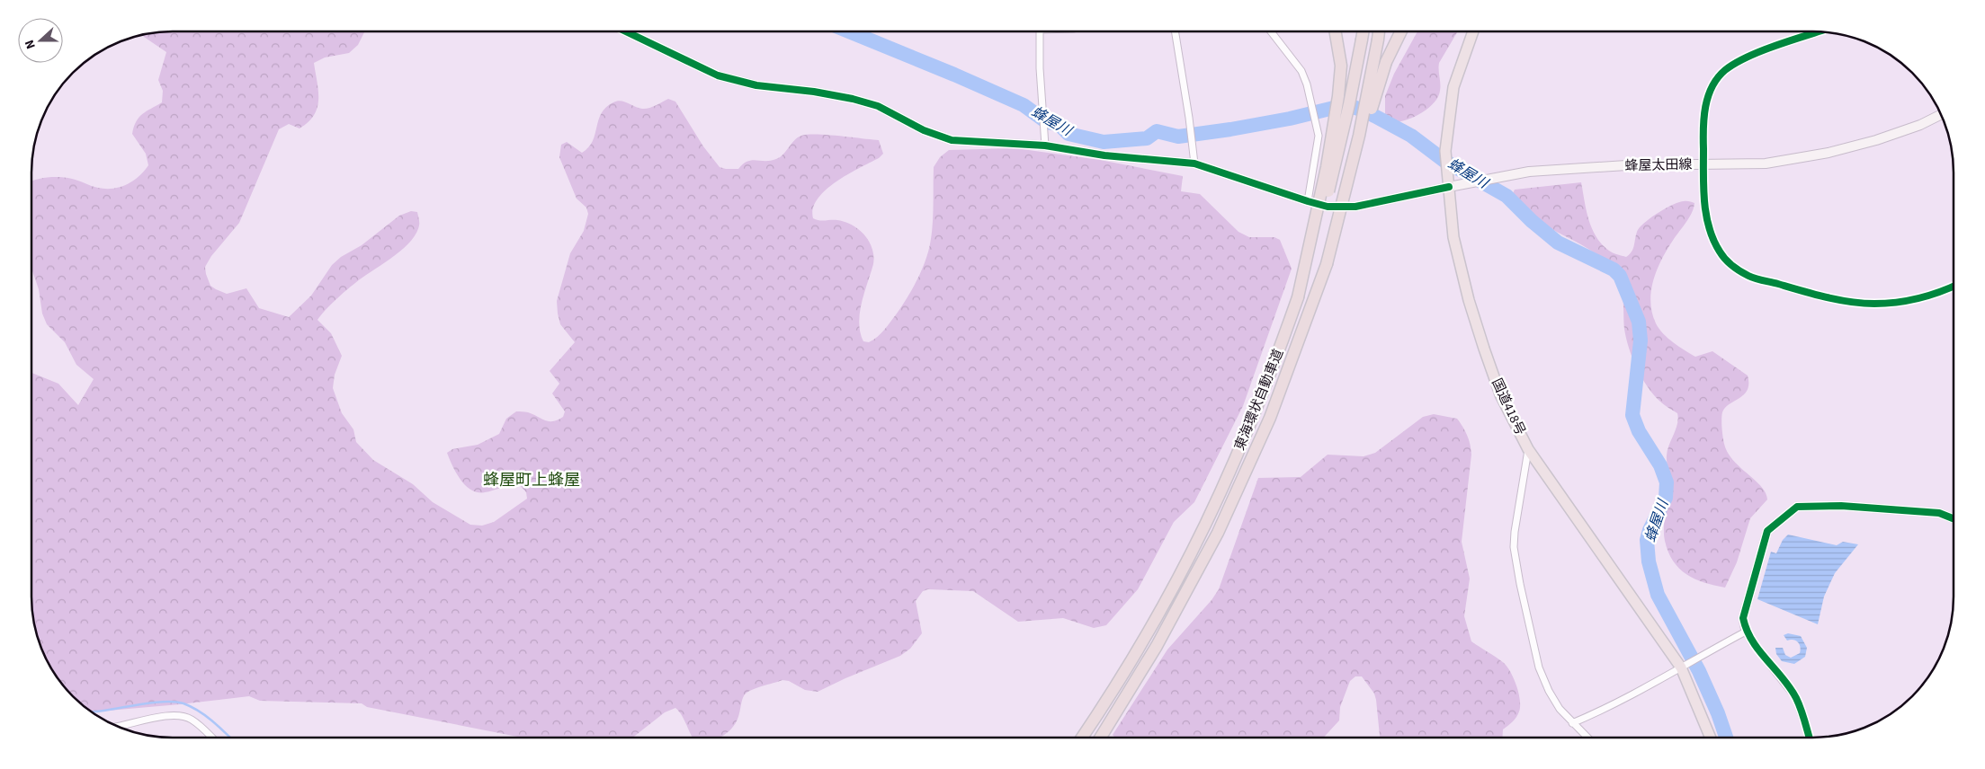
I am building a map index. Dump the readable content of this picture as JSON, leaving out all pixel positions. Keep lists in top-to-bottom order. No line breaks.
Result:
{"streets":{"highway":["東海環状自動車道","国道418号"],"main road":["蜂屋太田線"]},"crossings":[["蜂屋太田線","国道418号"]],"districts":["蜂屋町上蜂屋"],"water":["蜂屋川"],"north":"left"}
